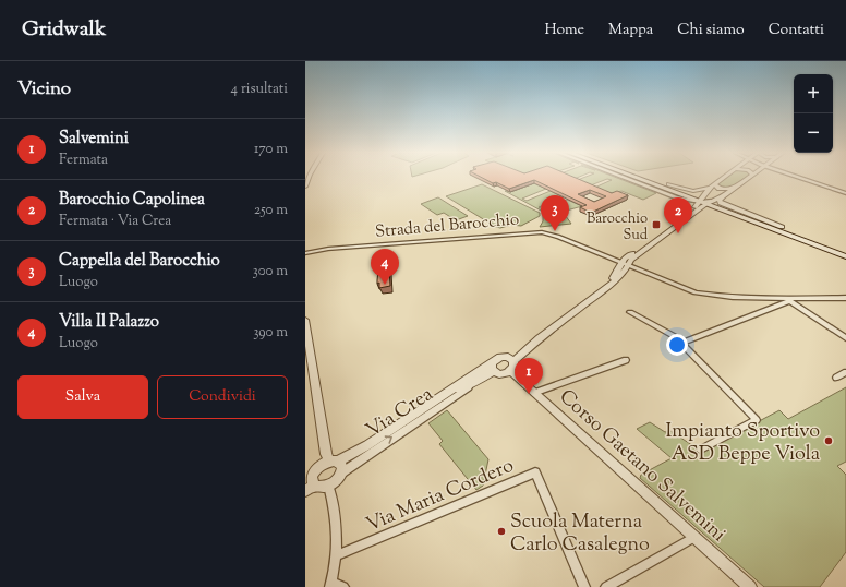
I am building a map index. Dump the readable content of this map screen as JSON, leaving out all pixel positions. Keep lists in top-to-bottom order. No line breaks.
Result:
{"streets":{"street":["Strada del Barocchio","Via Crea","Corso Gaetano Salvemini","Via Maria Cordero"]},"places":{"transit":["Barocchio Sud"],"other":["Impianto Sportivo ASD Beppe Viola","Scuola Materna Carlo Casalegno"]},"page":{"header":"Gridwalk","nav":["Home","Mappa","Chi siamo","Contatti"],"heading":["Vicino","4 risultati"],"map_buttons":["+","−"],"list":[{"mark":"1","name":"Salvemini","note":"Fermata","value":"170 m"},{"mark":"2","name":"Barocchio Capolinea","note":"Fermata · Via Crea","value":"250 m"},{"mark":"3","name":"Cappella del Barocchio","note":"Luogo","value":"300 m"},{"mark":"4","name":"Villa Il Palazzo","note":"Luogo","value":"390 m"}],"pins":["3","2","4","1"],"buttons":["Salva","Condividi"]}}
